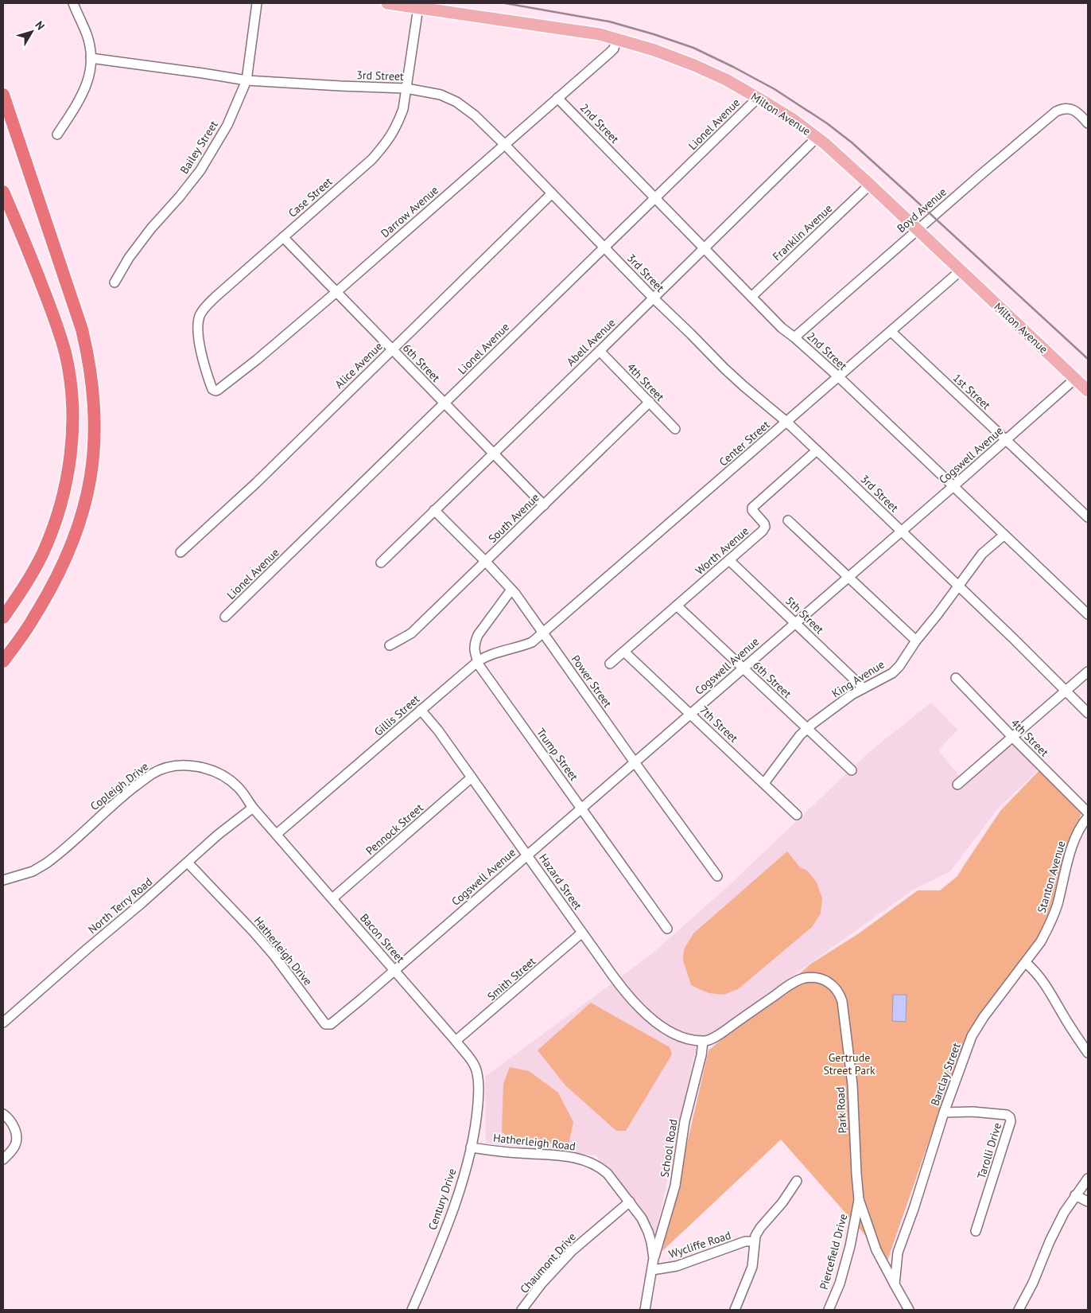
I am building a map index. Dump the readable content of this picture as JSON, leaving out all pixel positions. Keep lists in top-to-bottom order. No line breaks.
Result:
{"streets":{"main road":["Milton Avenue"],"street":["3rd Street","2nd Street","Lionel Avenue","Bailey Street","Case Street","Boyd Avenue","Darrow Avenue","Franklin Avenue","Abell Avenue","6th Street","Alice Avenue","4th Street","1st Street","Center Street","Cogswell Avenue","South Avenue","Worth Avenue","5th Street","King Avenue","Power Street","Gillis Street","7th Street","Trump Street","Copleigh Drive","Pennock Street","Stanton Avenue","Hazard Street","North Terry Road","Bacon Street","Hatherleigh Drive","Smith Street","Barclay Street","Park Road","Hatherleigh Road","School Road","Tarolli Drive","Century Drive","Wycliffe Road","Piercefield Drive","Chaumont Drive"]},"crossings":[["3rd Street","Lionel Avenue"],["3rd Street","Bailey Street"],["3rd Street","Case Street"],["3rd Street","Darrow Avenue"],["3rd Street","Abell Avenue"],["3rd Street","Alice Avenue"],["3rd Street","Center Street"],["3rd Street","Cogswell Avenue"],["3rd Street","Worth Avenue"],["3rd Street","King Avenue"],["Milton Avenue","Lionel Avenue"],["Milton Avenue","Case Street"],["Milton Avenue","Boyd Avenue"],["Milton Avenue","Darrow Avenue"],["Milton Avenue","Franklin Avenue"],["Milton Avenue","Abell Avenue"],["Milton Avenue","Center Street"],["Milton Avenue","Cogswell Avenue"],["2nd Street","Lionel Avenue"],["2nd Street","Boyd Avenue"],["2nd Street","Darrow Avenue"],["2nd Street","Franklin Avenue"],["2nd Street","Abell Avenue"],["2nd Street","Center Street"],["2nd Street","Cogswell Avenue"],["2nd Street","King Avenue"],["Lionel Avenue","6th Street"],["Case Street","Darrow Avenue"],["Case Street","6th Street"],["Darrow Avenue","6th Street"],["Abell Avenue","6th Street"],["Abell Avenue","4th Street"],["Abell Avenue","Power Street"],["6th Street","Alice Avenue"],["6th Street","Cogswell Avenue"],["6th Street","South Avenue"],["6th Street","Worth Avenue"],["6th Street","King Avenue"],["4th Street","South Avenue"],["1st Street","Center Street"],["1st Street","Cogswell Avenue"],["Center Street","Power Street"],["Center Street","Gillis Street"],["Cogswell Avenue","5th Street"],["Cogswell Avenue","Power Street"],["Cogswell Avenue","7th Street"],["Cogswell Avenue","Trump Street"],["Cogswell Avenue","Hazard Street"],["Cogswell Avenue","Bacon Street"],["Cogswell Avenue","Hatherleigh Drive"],["South Avenue","Power Street"],["Worth Avenue","5th Street"],["Worth Avenue","7th Street"],["5th Street","King Avenue"],["King Avenue","7th Street"],["Power Street","Gillis Street"],["Power Street","Trump Street"],["Gillis Street","Trump Street"],["Gillis Street","Hazard Street"],["Gillis Street","Bacon Street"],["Copleigh Drive","North Terry Road"],["Copleigh Drive","Bacon Street"],["Pennock Street","Hazard Street"],["Pennock Street","Bacon Street"],["Stanton Avenue","Barclay Street"],["Hazard Street","Smith Street"],["Hazard Street","Park Road"],["Hazard Street","School Road"],["North Terry Road","Bacon Street"],["North Terry Road","Hatherleigh Drive"],["Bacon Street","Smith Street"],["Bacon Street","Century Drive"],["Barclay Street","Park Road"],["Barclay Street","Tarolli Drive"],["Park Road","School Road"],["Park Road","Piercefield Drive"],["Hatherleigh Road","School Road"],["Hatherleigh Road","Century Drive"],["Hatherleigh Road","Wycliffe Road"],["Hatherleigh Road","Chaumont Drive"]],"parks":["Gertrude Street Park"],"north":"top right"}
